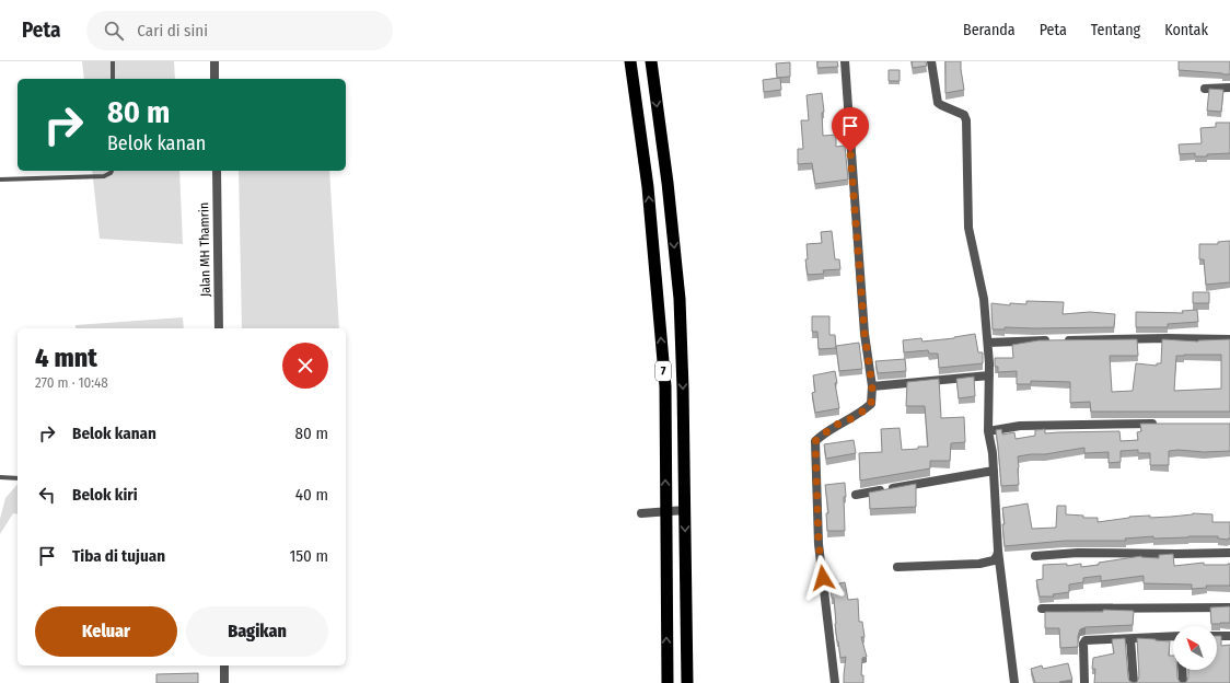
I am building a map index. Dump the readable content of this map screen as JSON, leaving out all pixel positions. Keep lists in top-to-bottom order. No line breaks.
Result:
{"streets":{"highway":["7"],"street":["Jalan MH Thamrin"]},"north":"top left","page":{"header":"Peta","search":"Cari di sini","nav":["Beranda","Peta","Tentang","Kontak"],"turn":["80 m","Belok kanan"],"heading":["4 mnt","270 m · 10:48"],"list":[{"name":"Belok kanan","value":"80 m"},{"name":"Belok kiri","value":"40 m"},{"name":"Tiba di tujuan","value":"150 m"}],"buttons":["Keluar","Bagikan"]}}
